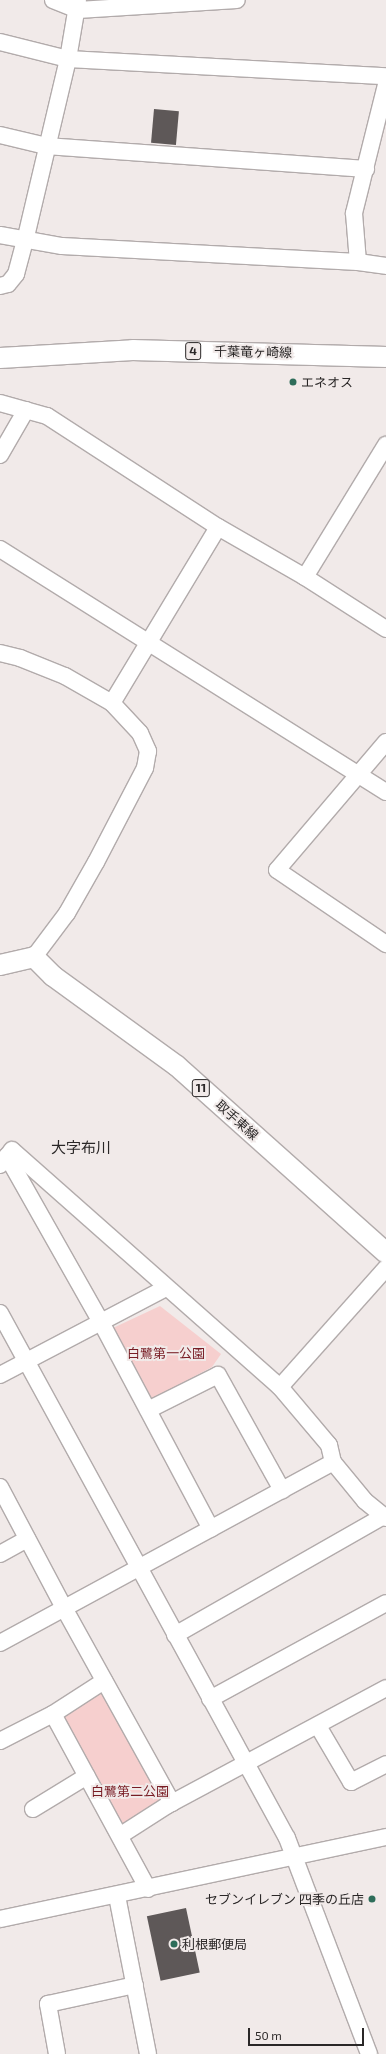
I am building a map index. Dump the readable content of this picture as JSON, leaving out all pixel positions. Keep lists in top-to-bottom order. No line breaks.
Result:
{"streets":{"main road":["4","千葉竜ヶ崎線","11","取手東線"]},"districts":["大字布川"],"parks":["白鷺第一公園","白鷺第二公園"],"places":["エネオス","セブンイレブン 四季の丘店","利根郵便局"],"scale_bar":"50 m"}
